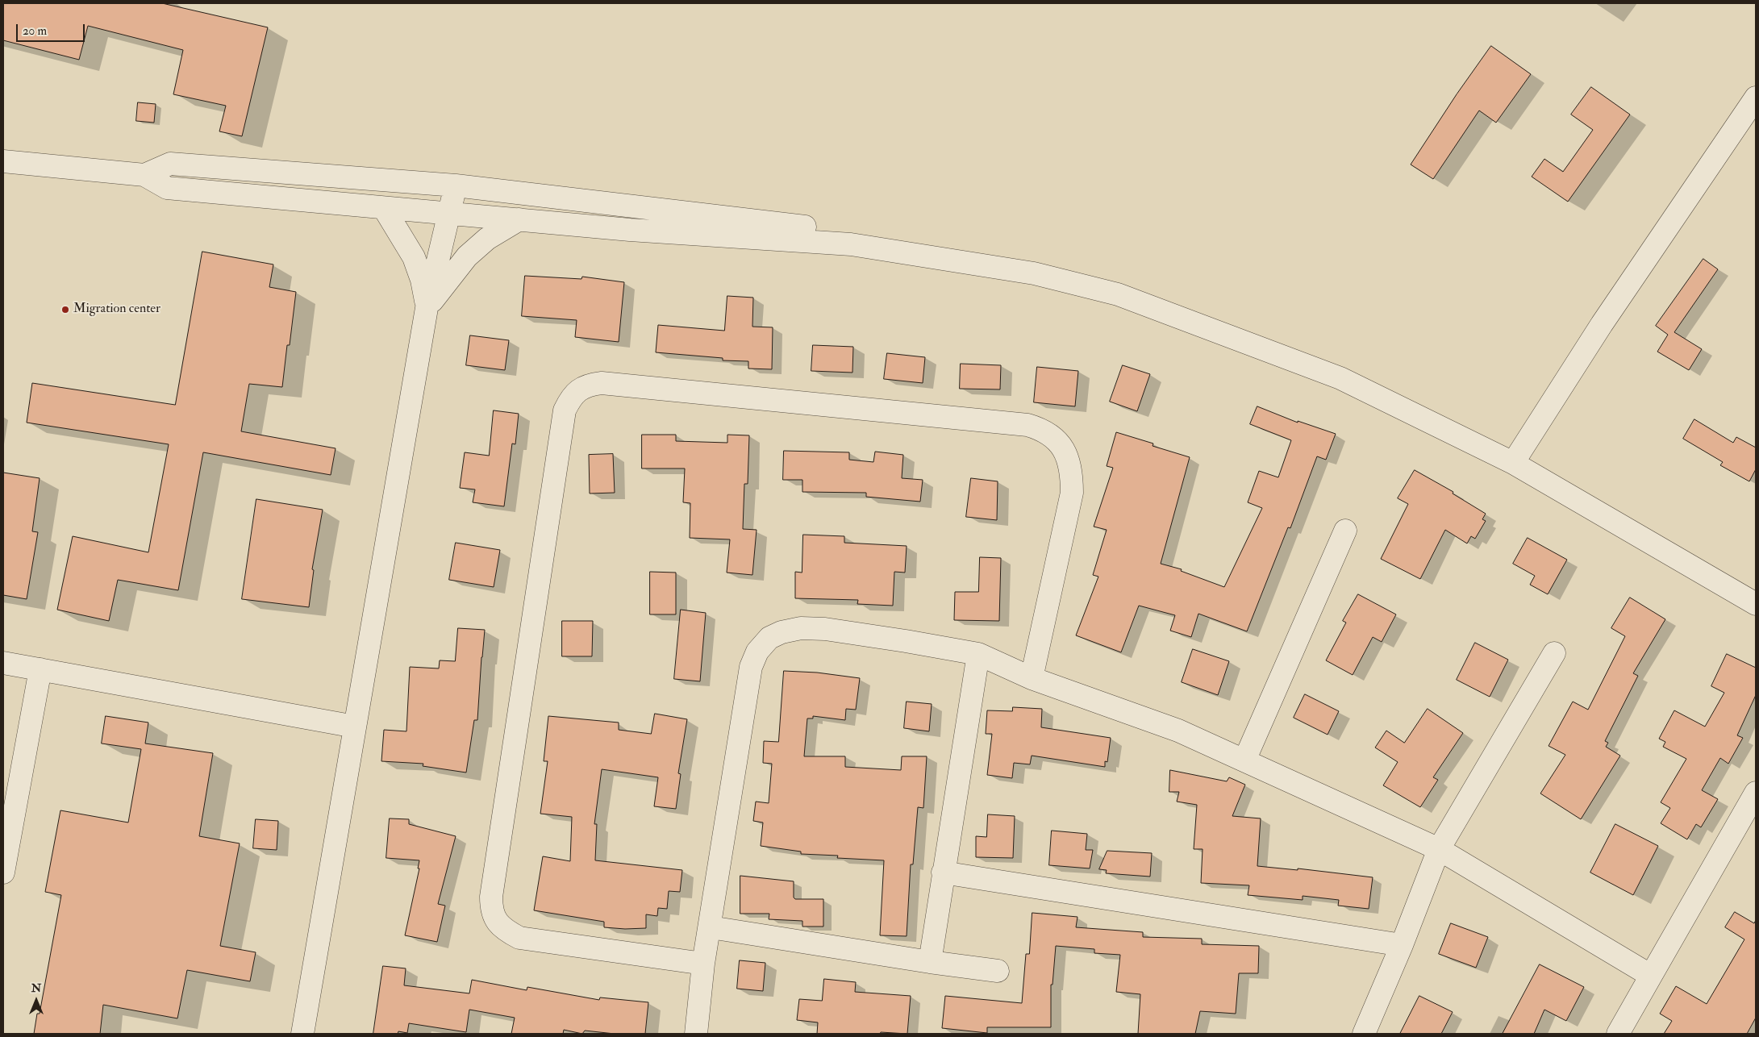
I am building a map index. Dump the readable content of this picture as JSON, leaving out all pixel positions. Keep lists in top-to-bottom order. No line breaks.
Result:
{"places":["Migration center"],"scale_bar":"20 m","north":"top"}
